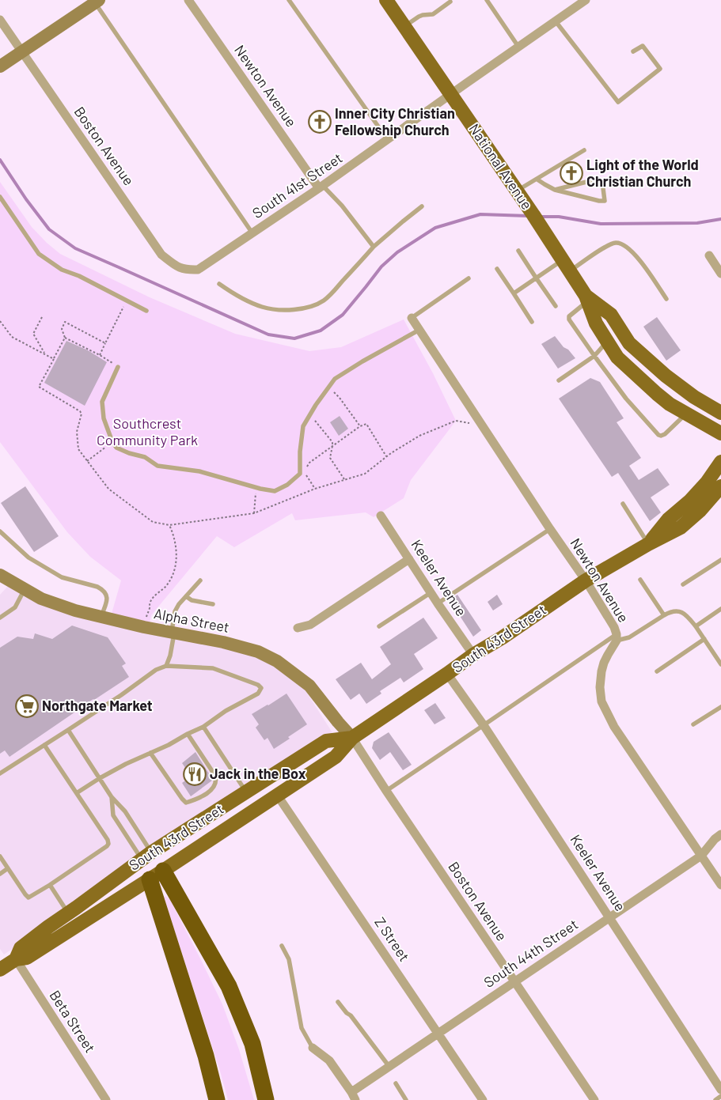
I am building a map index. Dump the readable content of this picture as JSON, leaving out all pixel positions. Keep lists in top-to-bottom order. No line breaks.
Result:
{"streets":{"main road":["National Avenue","South 43rd Street"],"street":["Newton Avenue","Boston Avenue","South 41st Street","Keeler Avenue","Alpha Street","Z Street","South 44th Street","Beta Street"]},"crossings":[["Newton Avenue","South 41st Street"],["Newton Avenue","South 43rd Street"],["Newton Avenue","South 44th Street"],["Boston Avenue","South 41st Street"],["Boston Avenue","Alpha Street"],["Boston Avenue","South 43rd Street"],["Boston Avenue","South 44th Street"],["National Avenue","South 41st Street"],["Keeler Avenue","South 43rd Street"],["Keeler Avenue","South 44th Street"],["Alpha Street","South 43rd Street"],["South 43rd Street","Z Street"],["South 43rd Street","Beta Street"],["Z Street","South 44th Street"]],"parks":["Southcrest Community Park"],"places":{"church":["Inner City Christian Fellowship Church","Light of the World Christian Church"],"supermarket":["Northgate Market"],"restaurant":["Jack in the Box"]}}
